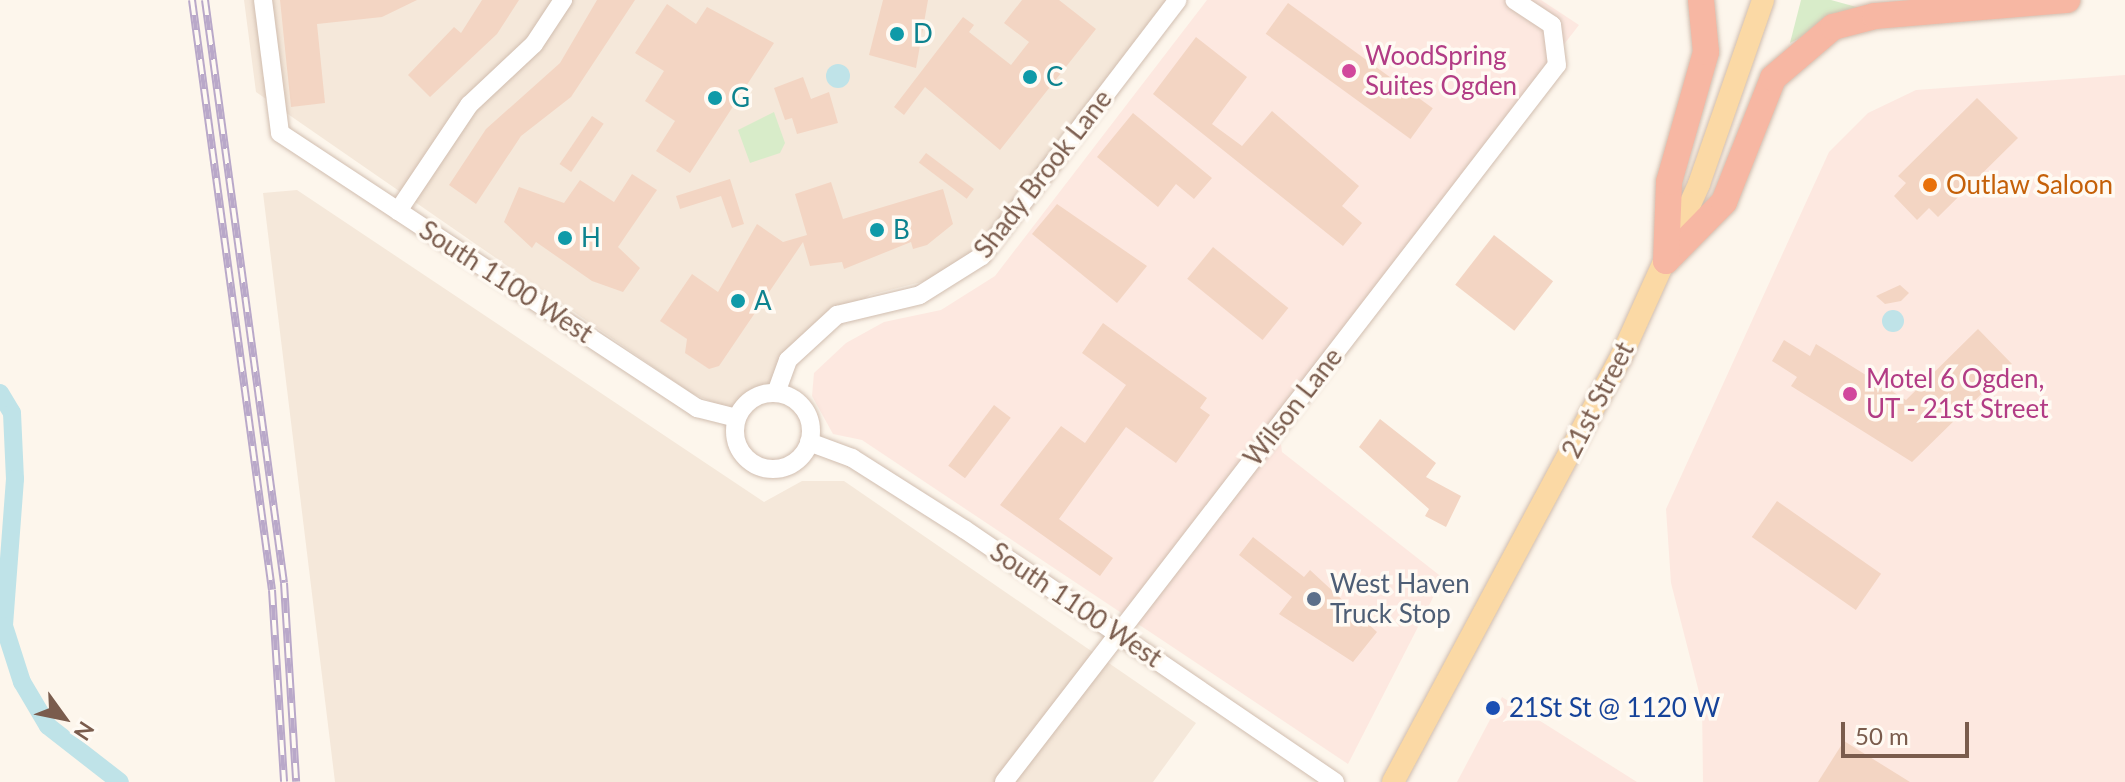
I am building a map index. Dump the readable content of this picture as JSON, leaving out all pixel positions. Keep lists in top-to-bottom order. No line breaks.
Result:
{"streets":{"main road":["21st Street"],"street":["Shady Brook Lane","South 1100 West","Wilson Lane"]},"crossings":[["Shady Brook Lane","South 1100 West"],["South 1100 West","Wilson Lane"]],"places":["D","WoodSpring Suites Ogden","C","G","Outlaw Saloon","B","H","A","Motel 6 Ogden, UT - 21st Street","West Haven Truck Stop","21St St @ 1120 W"],"scale_bar":"50 m","north":"bottom right"}
